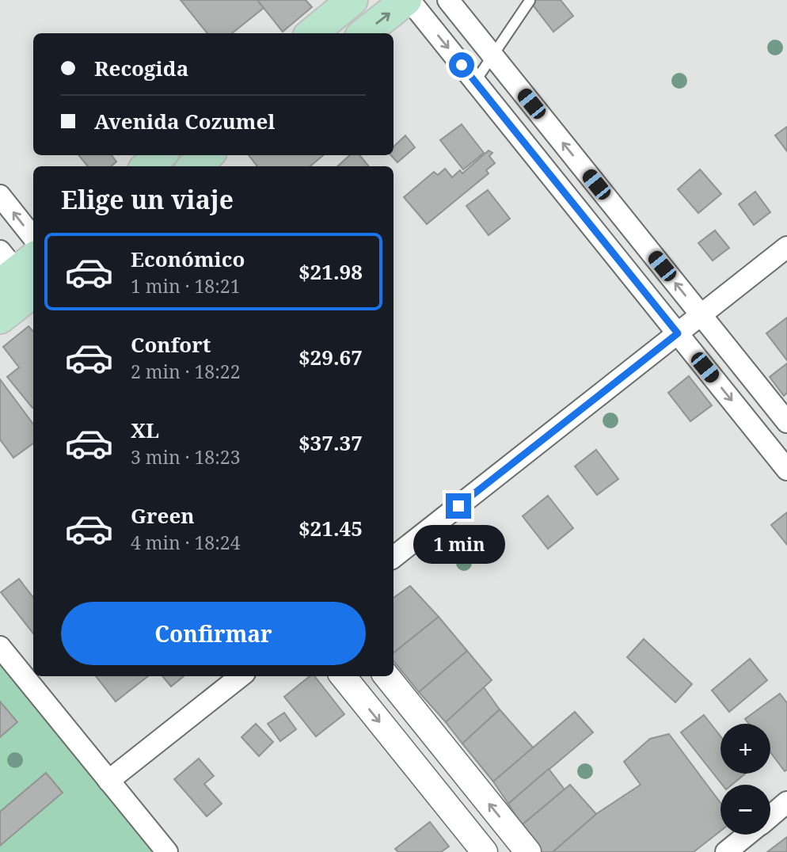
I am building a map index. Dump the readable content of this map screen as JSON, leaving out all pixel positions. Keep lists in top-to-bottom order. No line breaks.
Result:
{"page":{"banner":["Recogida","Avenida Cozumel"],"heading":"Elige un viaje","list":[{"name":"Económico","note":"1 min · 18:21","value":"$21.98"},{"name":"Confort","note":"2 min · 18:22","value":"$29.67"},{"name":"XL","note":"3 min · 18:23","value":"$37.37"},{"name":"Green","note":"4 min · 18:24","value":"$21.45"}],"bubble":"1 min","buttons":"Confirmar","map_buttons":["+","−"]}}
